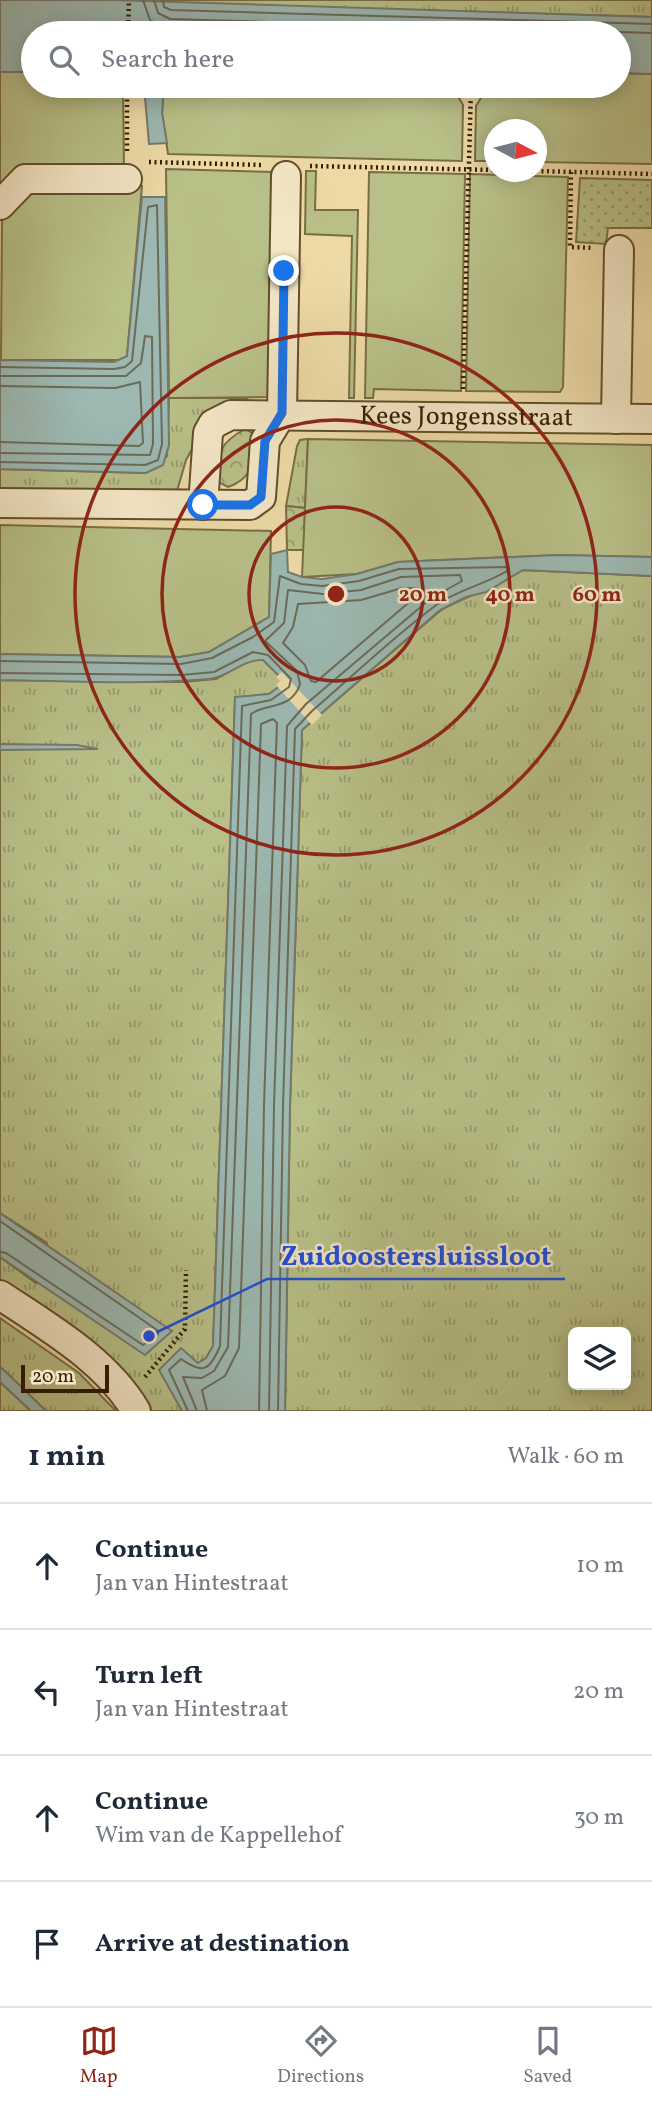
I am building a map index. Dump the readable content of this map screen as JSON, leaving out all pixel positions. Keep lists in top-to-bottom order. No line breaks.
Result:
{"streets":{"street":["Kees Jongensstraat"]},"places":["Zuidoostersluissloot"],"scale_bar":"20 m","north":"right","page":{"search":"Search here","scale":"20 m","heading":["1 min","Walk · 60 m"],"list":[["Continue","Jan van Hintestraat","10 m"],["Turn left","Jan van Hintestraat","20 m"],["Continue","Wim van de Kappellehof","30 m"],"Arrive at destination"],"nav":["Map","Directions","Saved"]},"rings":["20 m","40 m","60 m"]}
